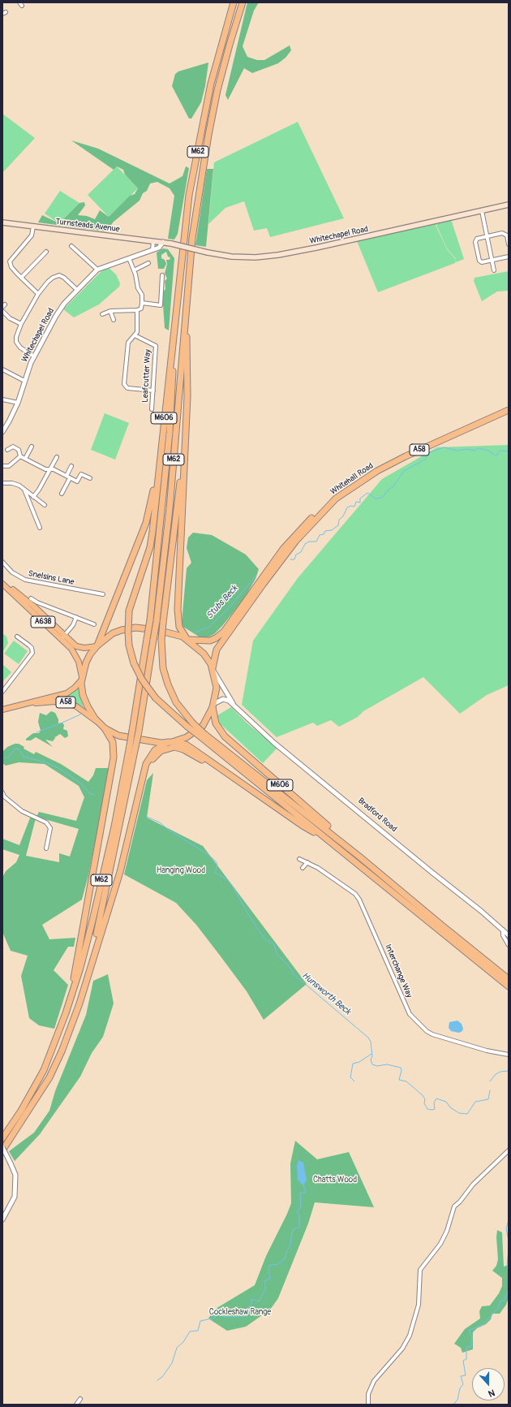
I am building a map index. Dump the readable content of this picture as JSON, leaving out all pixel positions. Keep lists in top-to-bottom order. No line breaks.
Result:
{"streets":{"highway":["M62","M606","A58","Whitehall Road"],"main road":["Turnsteads Avenue","Whitechapel Road"],"street":["Leafcutter Way","Snelsins Lane","Bradford Road","Interchange Way"]},"crossings":[["M62","M606"],["Turnsteads Avenue","Whitechapel Road"],["M606","Bradford Road"],["A58","Whitehall Road"],["Whitehall Road","Bradford Road"]],"water":["Stubs Beck","Hunsworth Beck"],"parks":["Hanging Wood","Chatts Wood","Cockleshaw Range"],"north":"bottom"}
